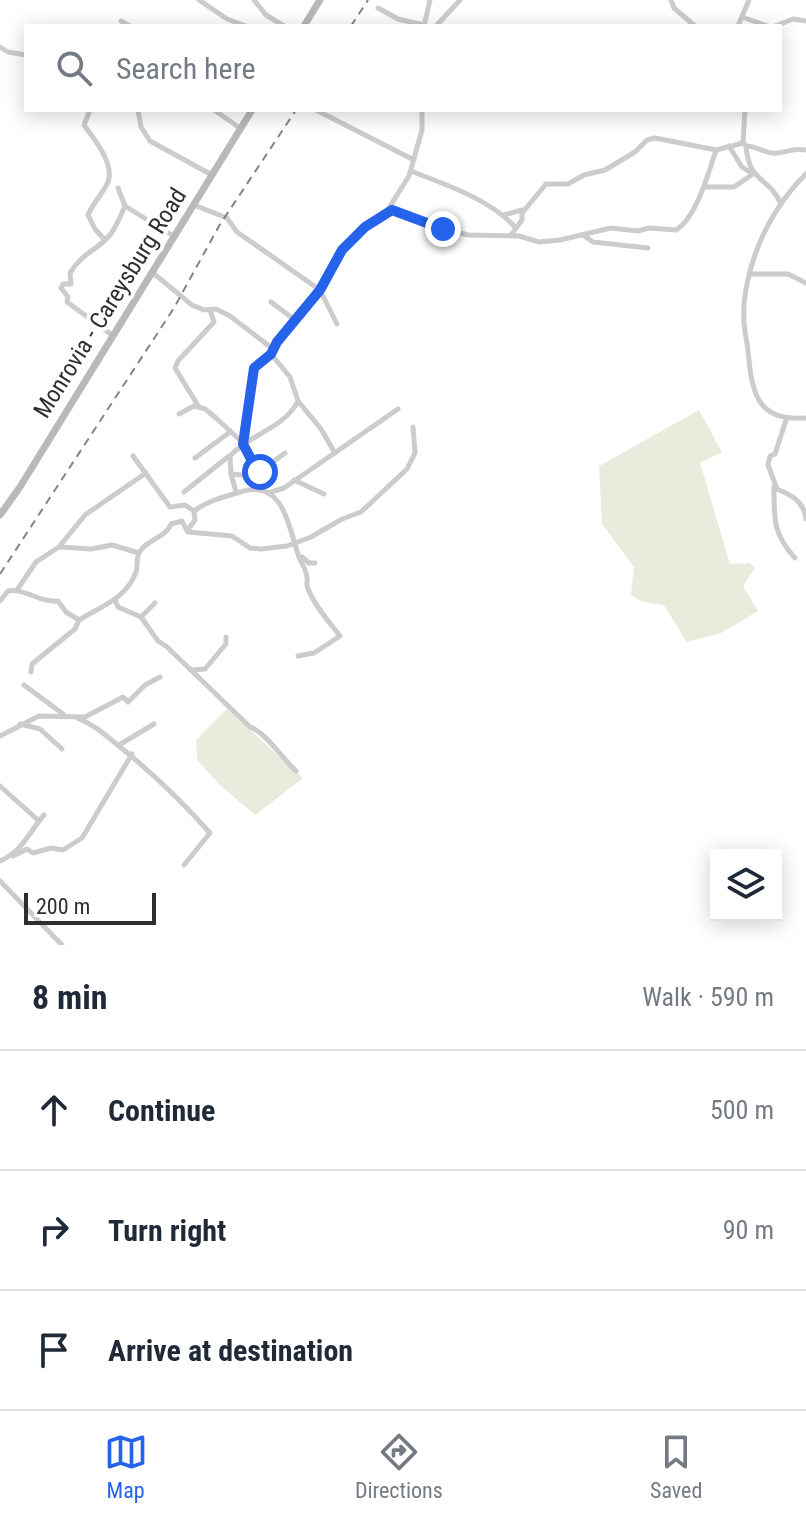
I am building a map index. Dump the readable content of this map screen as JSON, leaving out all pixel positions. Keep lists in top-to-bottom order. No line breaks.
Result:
{"streets":{"main road":["Monrovia - Careysburg Road"]},"scale_bar":"200 m","page":{"search":"Search here","scale":"200 m","heading":["8 min","Walk · 590 m"],"list":[["Continue","500 m"],["Turn right","90 m"],"Arrive at destination"],"nav":["Map","Directions","Saved"]}}
